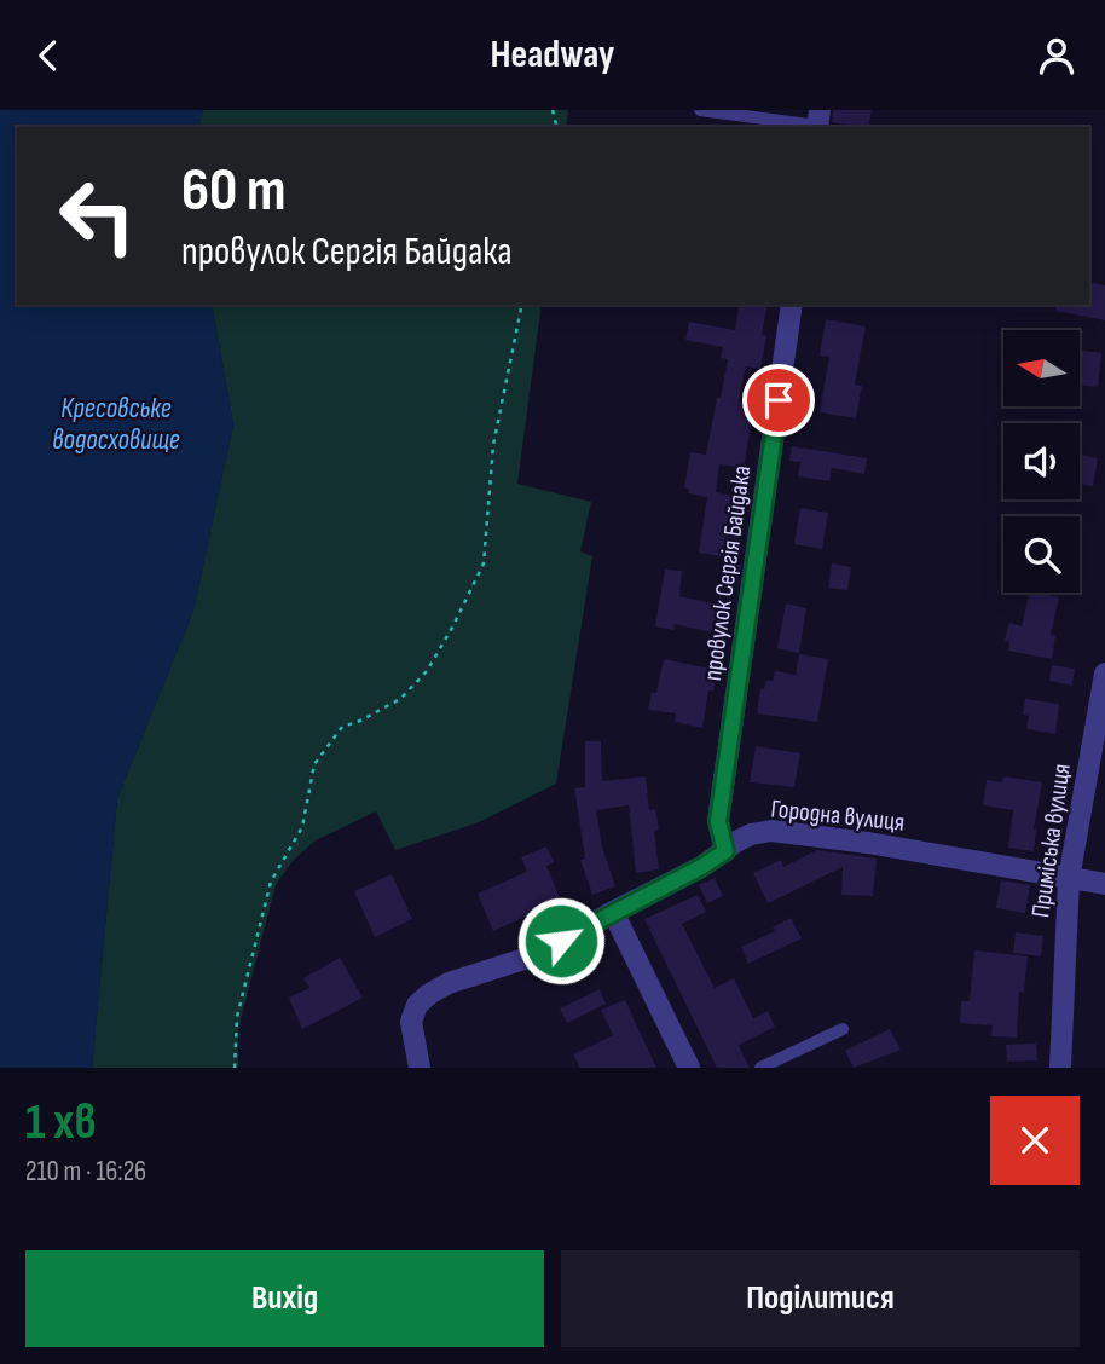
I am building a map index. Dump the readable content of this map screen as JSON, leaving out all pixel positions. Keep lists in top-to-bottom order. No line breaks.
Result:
{"streets":{"street":["провулок Сергія Байдака","Городна вулиця","Приміська вулиця"]},"crossings":[["провулок Сергія Байдака","Городна вулиця"],["Городна вулиця","Приміська вулиця"]],"water":["Кресовське водосховище"],"north":"left","page":{"header":"Headway","turn":["60 m","провулок Сергія Байдака"],"heading":["1 хв","210 m · 16:26"],"buttons":["Вихід","Поділитися"]}}
